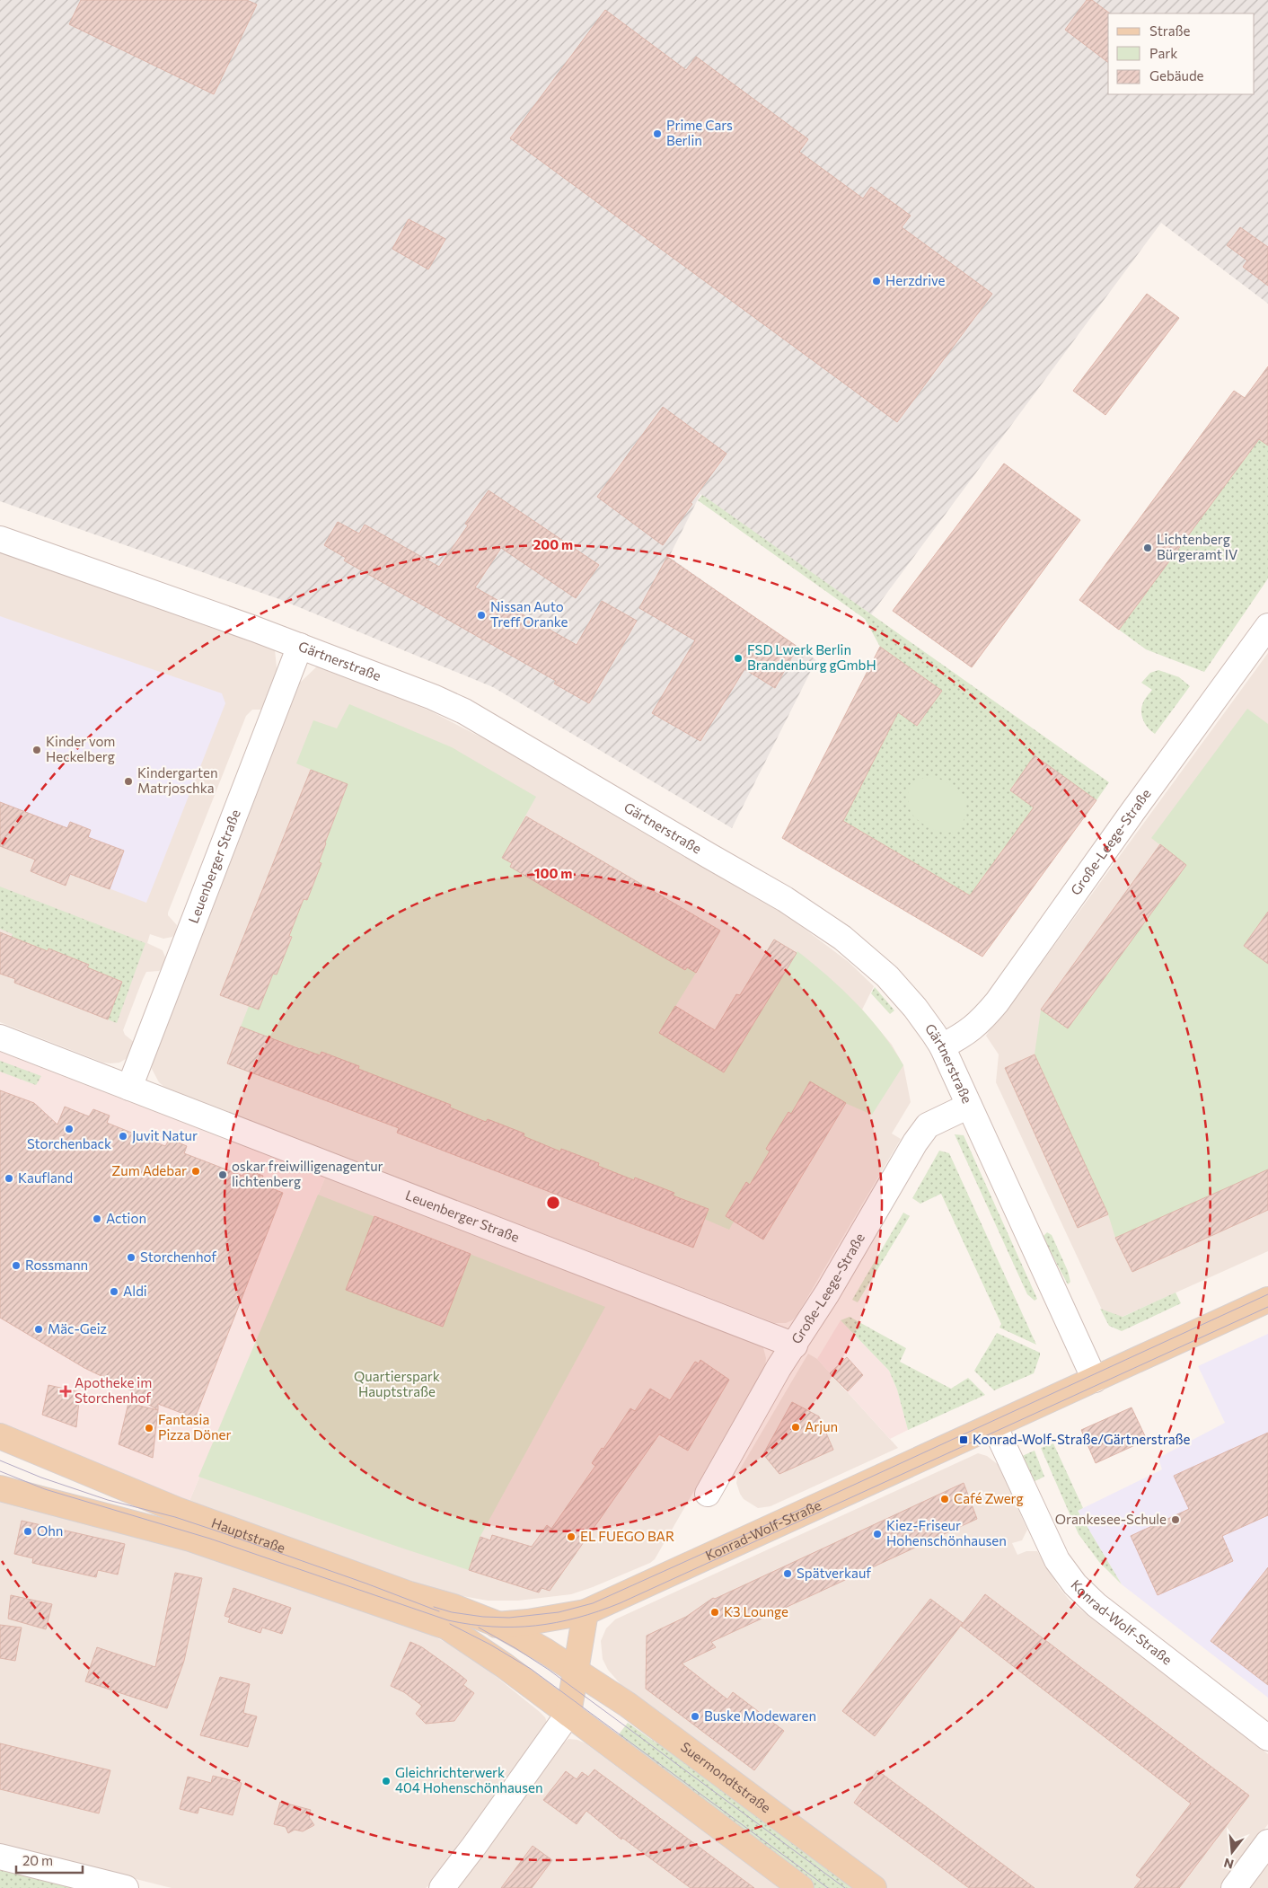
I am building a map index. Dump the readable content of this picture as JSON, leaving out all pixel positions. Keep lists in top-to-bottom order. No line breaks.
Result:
{"streets":{"main road":["Konrad-Wolf-Straße","Hauptstraße","Suermondtstraße"],"street":["Gärtnerstraße","Große-Leege-Straße","Leuenberger Straße"]},"crossings":[["Gärtnerstraße","Große-Leege-Straße"],["Gärtnerstraße","Leuenberger Straße"],["Gärtnerstraße","Konrad-Wolf-Straße"],["Große-Leege-Straße","Leuenberger Straße"],["Konrad-Wolf-Straße","Hauptstraße"],["Hauptstraße","Suermondtstraße"]],"parks":["Quartierspark Hauptstraße"],"places":{"other":["Prime Cars Berlin","Herzdrive","Lichtenberg Bürgeramt IV","Nissan Auto Treff Oranke","FSD Lwerk Berlin Brandenburg gGmbH","Kinder vom Heckelberg","Kindergarten Matrjoschka","Storchenback","Juvit Natur","Zum Adebar","oskar freiwilligenagentur lichtenberg","Kaufland","Action","Storchenhof","Rossmann","Aldi","Mäc-Geiz","Arjun","Fantasia Pizza Döner","Café Zwerg","Orankesee-Schule","Ohn","Kiez-Friseur Hohenschönhausen","EL FUEGO BAR","Spätverkauf","K3 Lounge","Buske Modewaren","Gleichrichterwerk 404 Hohenschönhausen"],"health":["Apotheke im Storchenhof"],"transit":["Konrad-Wolf-Straße/Gärtnerstraße"]},"legend":["Straße","Park","Gebäude"],"scale_bar":"20 m","north":"bottom","rings":["200 m","100 m"]}
